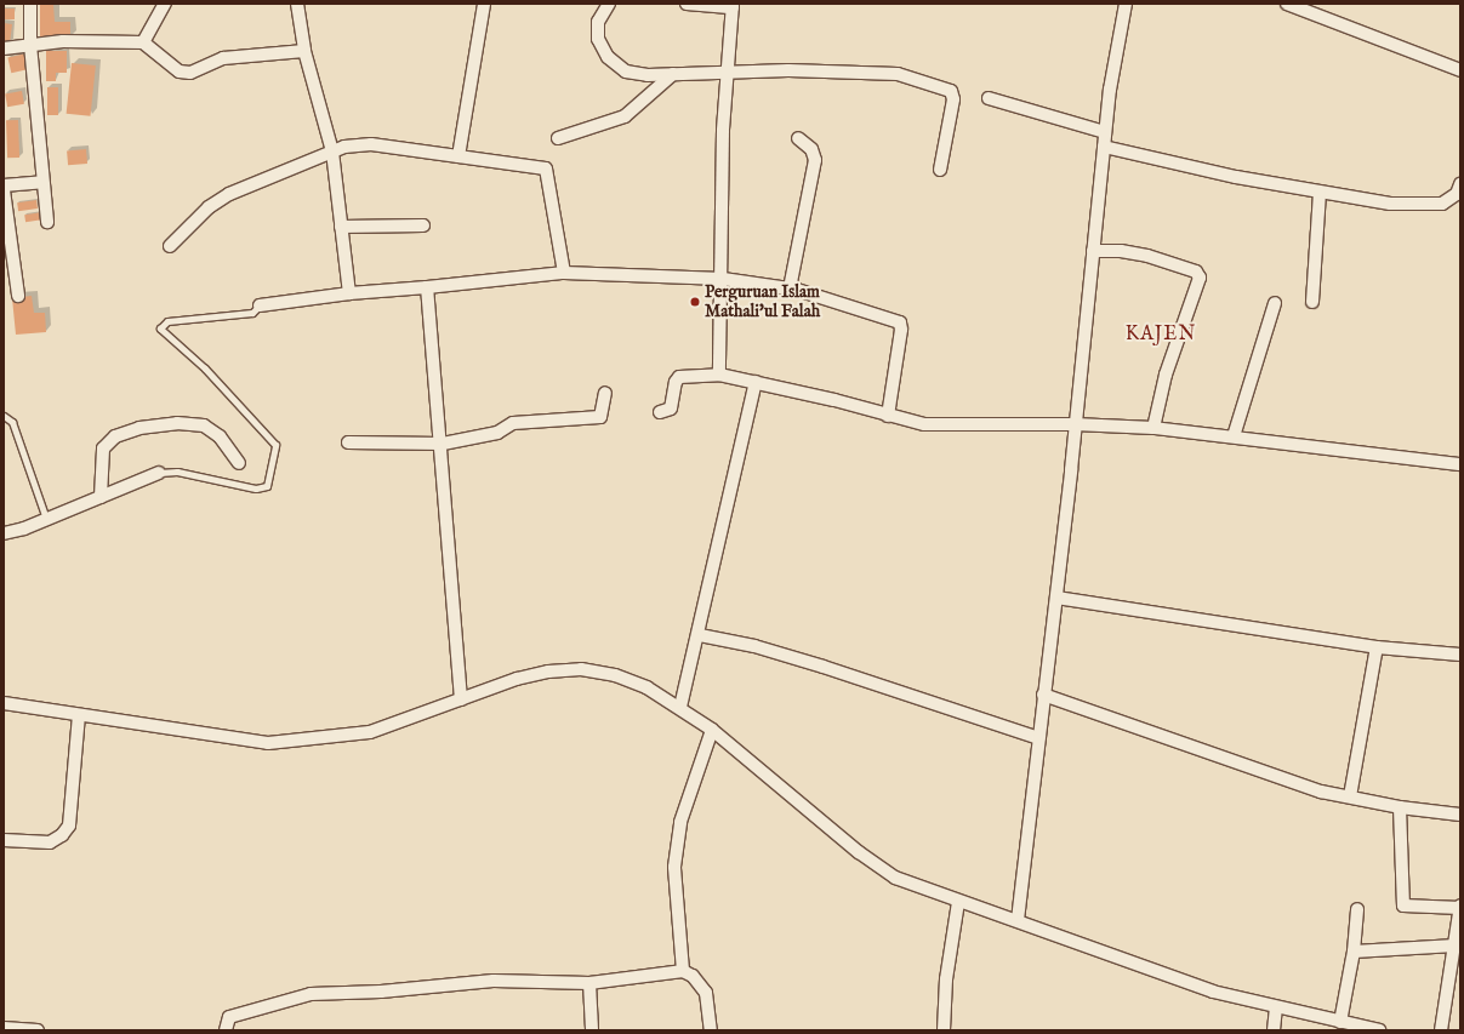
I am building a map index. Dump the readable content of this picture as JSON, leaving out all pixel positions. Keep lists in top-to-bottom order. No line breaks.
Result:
{"districts":["KAJEN"],"places":["Perguruan Islam Mathali'ul Falah"]}
